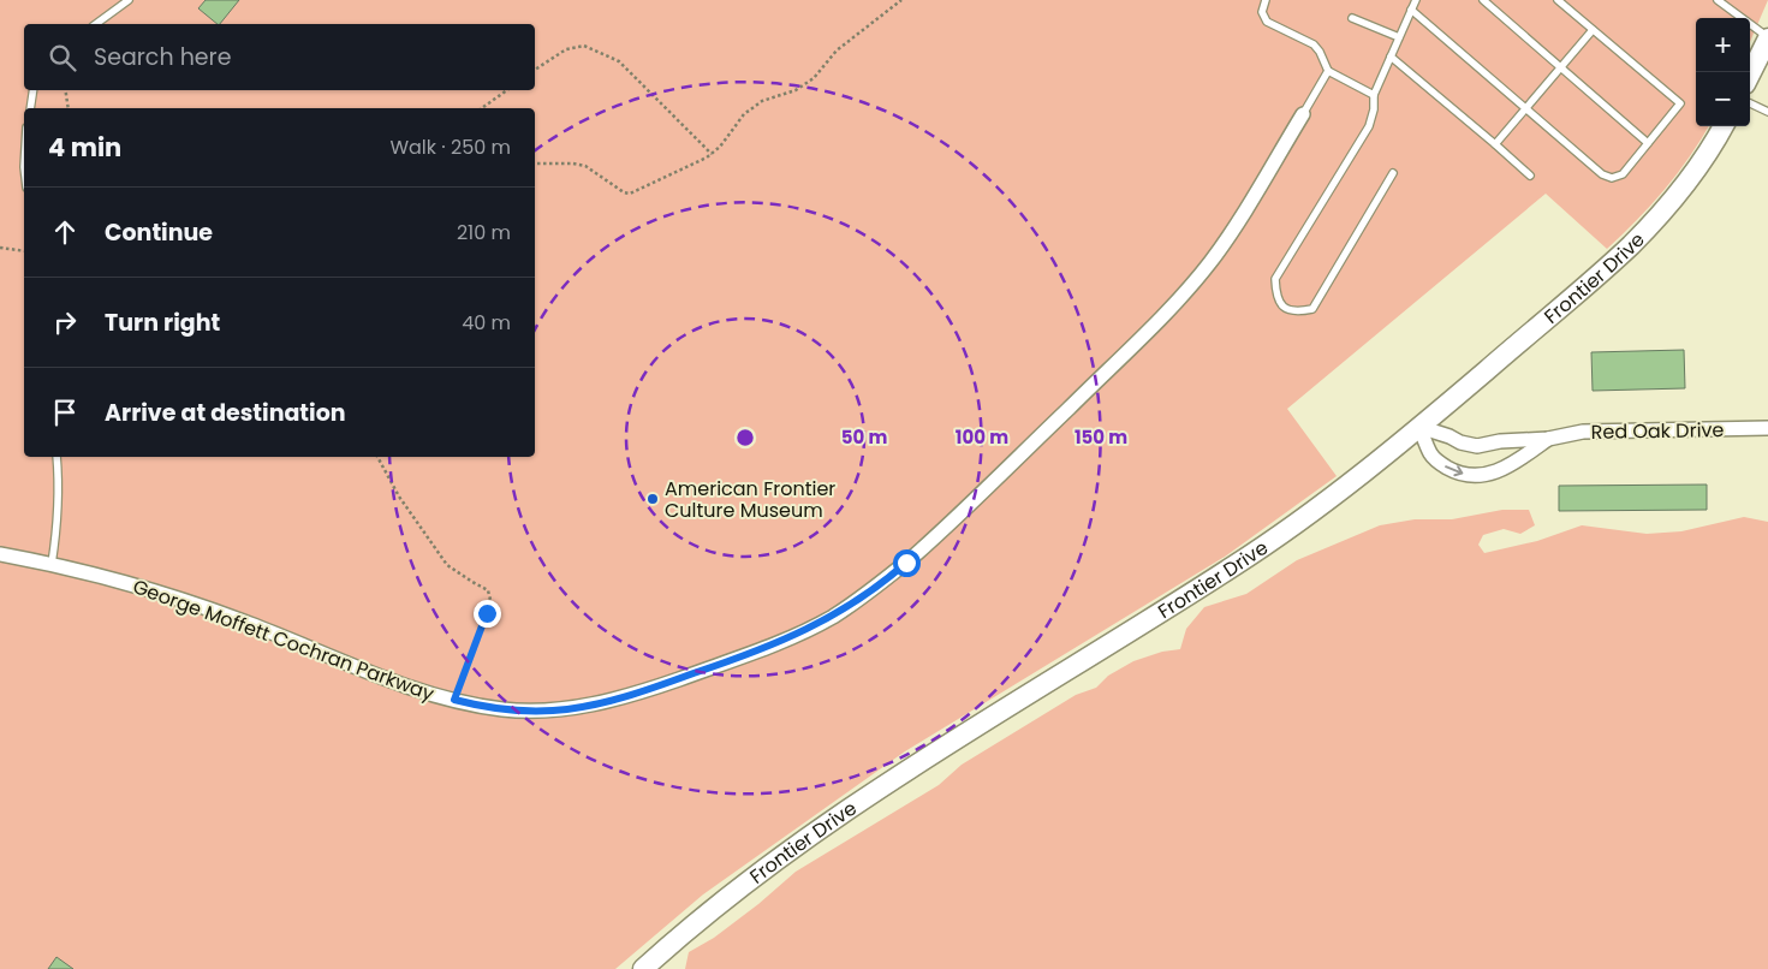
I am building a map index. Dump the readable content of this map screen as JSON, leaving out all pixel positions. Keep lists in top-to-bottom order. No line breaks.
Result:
{"streets":{"street":["Frontier Drive","Red Oak Drive","George Moffett Cochran Parkway"]},"crossings":[["Frontier Drive","Red Oak Drive"]],"places":["American Frontier Culture Museum"],"page":{"map_buttons":["+","−"],"search":"Search here","heading":["4 min","Walk · 250 m"],"list":[["Continue","210 m"],["Turn right","40 m"],"Arrive at destination"]},"rings":["50 m","100 m","150 m"]}
